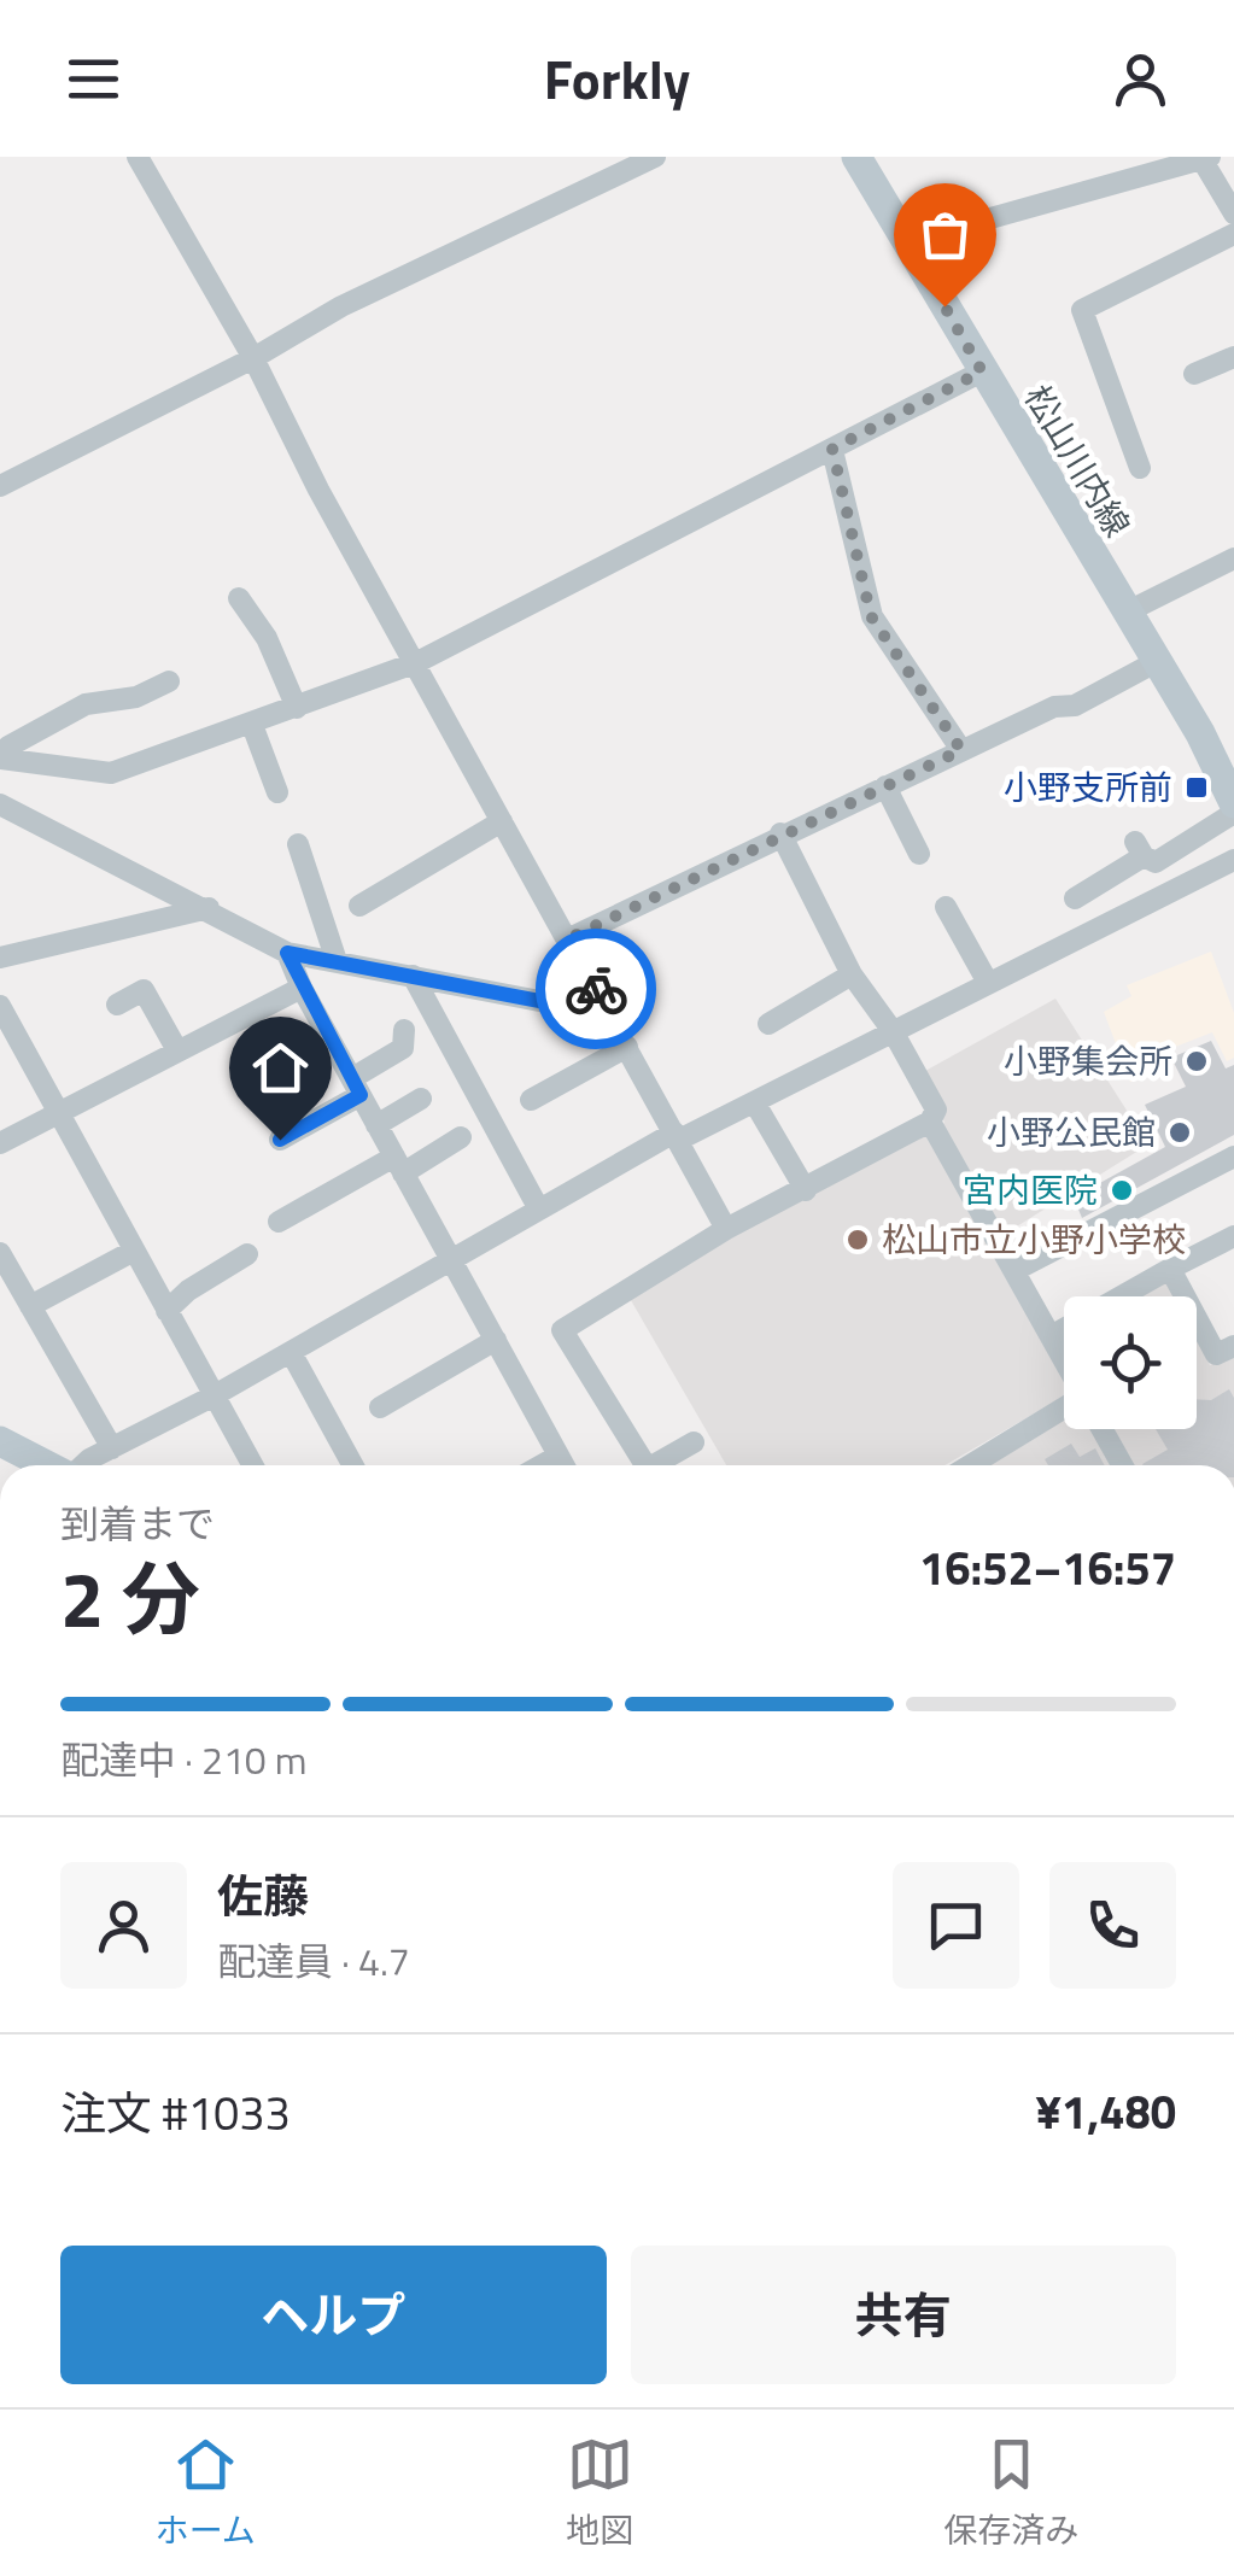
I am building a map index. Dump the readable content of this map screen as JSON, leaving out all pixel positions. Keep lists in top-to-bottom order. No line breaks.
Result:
{"streets":{"main road":["松山川内線"]},"places":{"transit":["小野支所前"],"other":["小野集会所","小野公民館","宮内医院","松山市立小野小学校"]},"page":{"header":"Forkly","heading":["2 分","到着まで","16:52–16:57"],"panel":["佐藤","配達員 · 4.7","注文 #1033","¥1,480"],"bar":"配達中 · 210 m","buttons":["ヘルプ","共有"],"tabs":["ホーム","地図","保存済み"]}}
